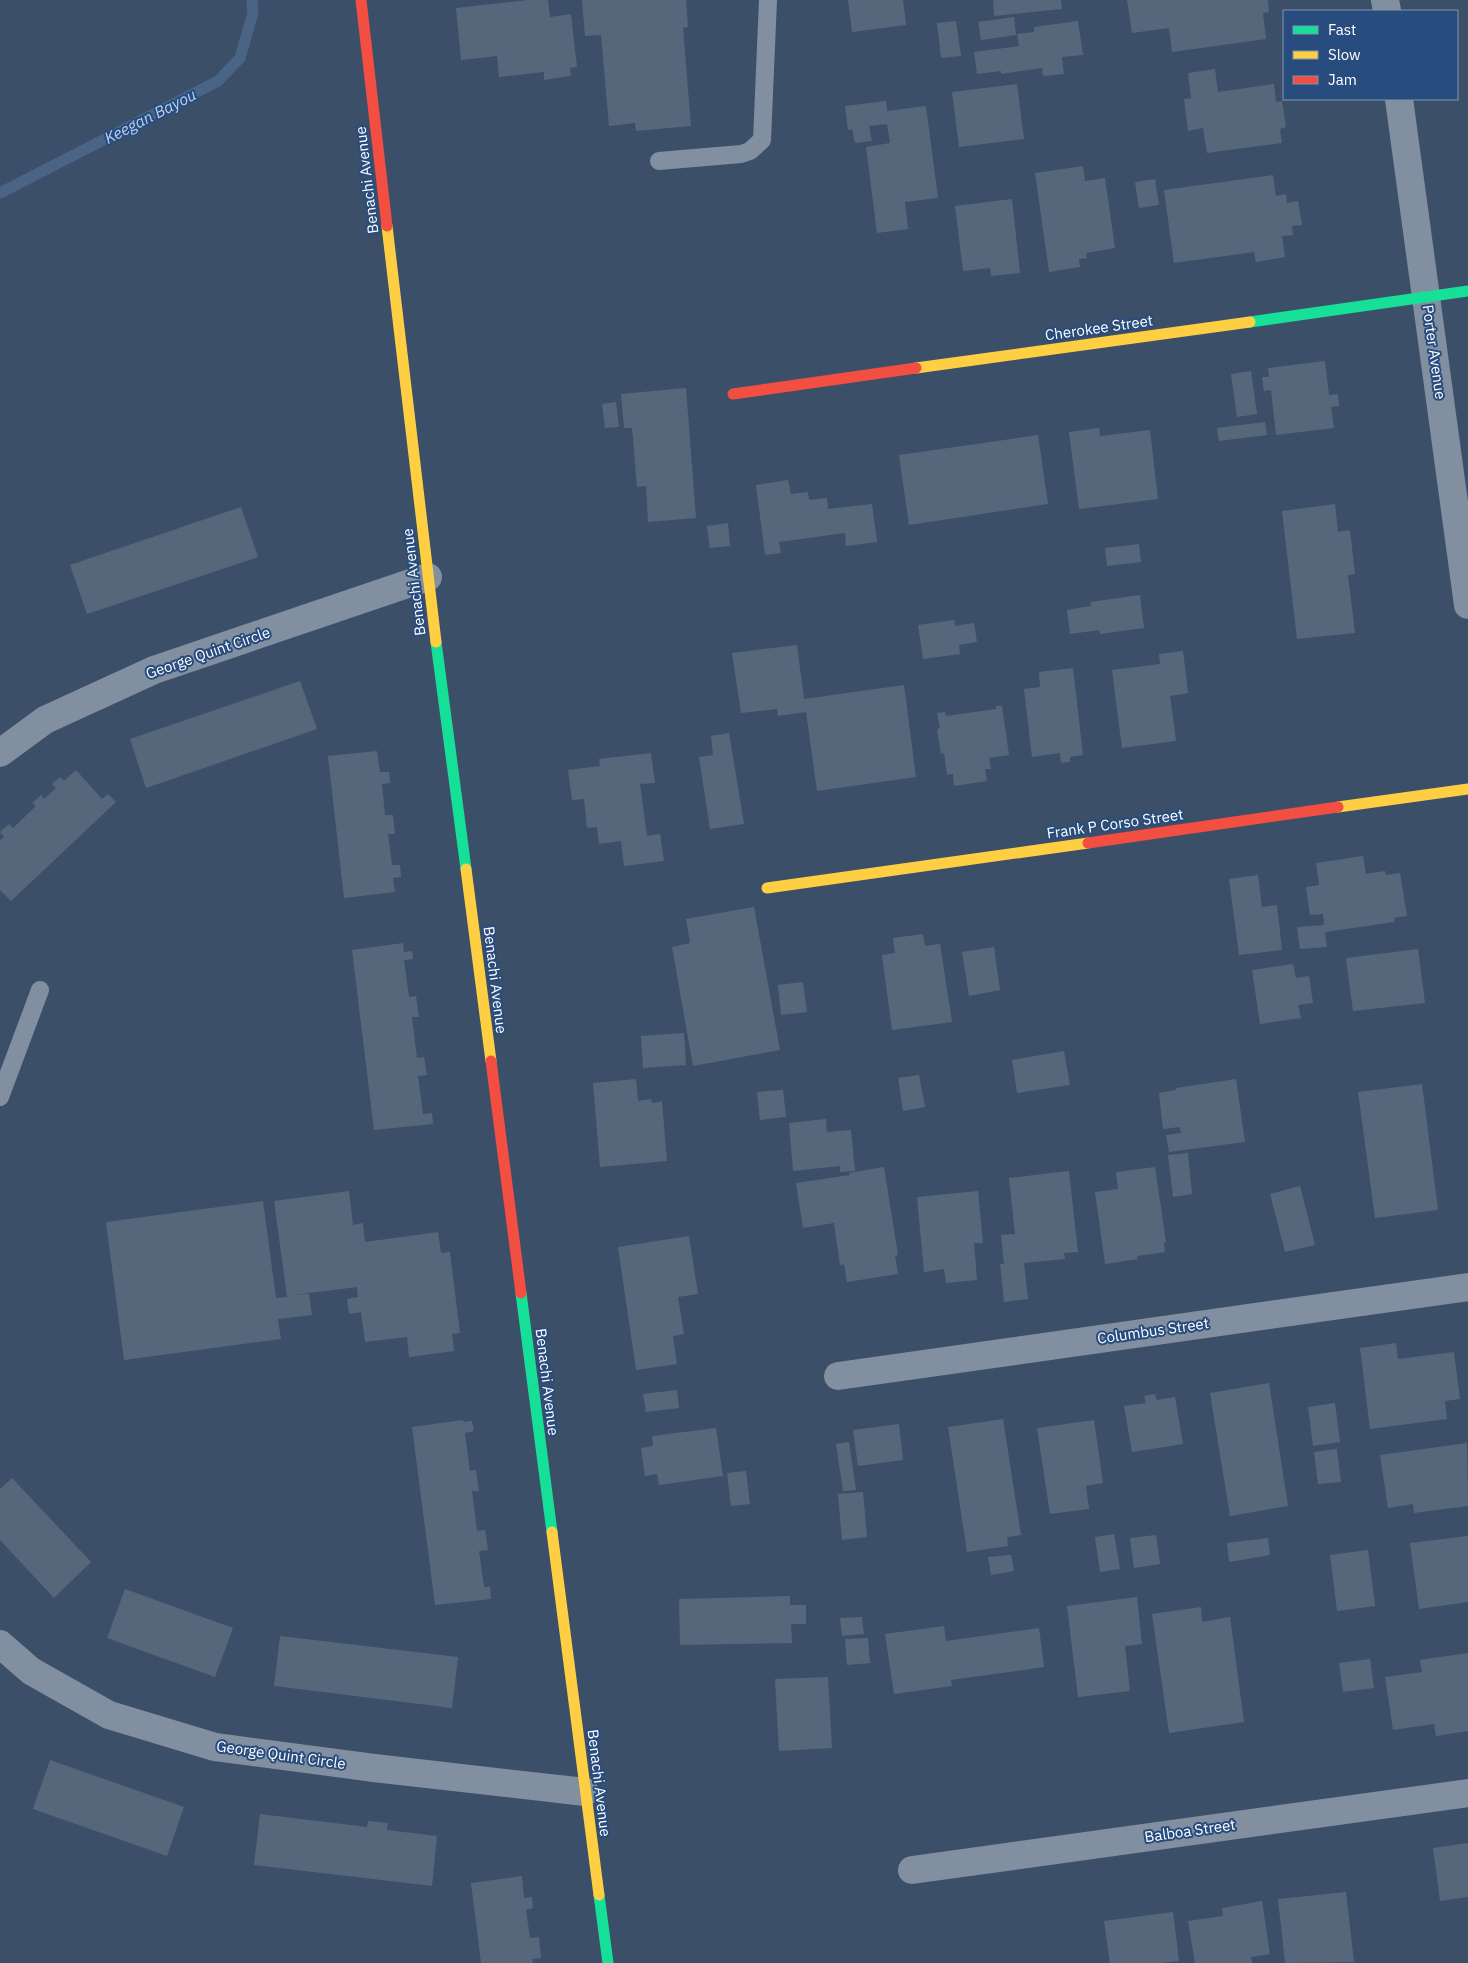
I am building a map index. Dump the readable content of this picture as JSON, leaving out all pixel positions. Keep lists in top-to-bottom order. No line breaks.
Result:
{"streets":{"street":["Benachi Avenue","Cherokee Street","Porter Avenue","George Quint Circle","Frank P Corso Street","Columbus Street","Balboa Street"]},"crossings":[["Benachi Avenue","George Quint Circle"],["Cherokee Street","Porter Avenue"]],"water":["Keegan Bayou"],"legend":["Fast","Slow","Jam"]}
